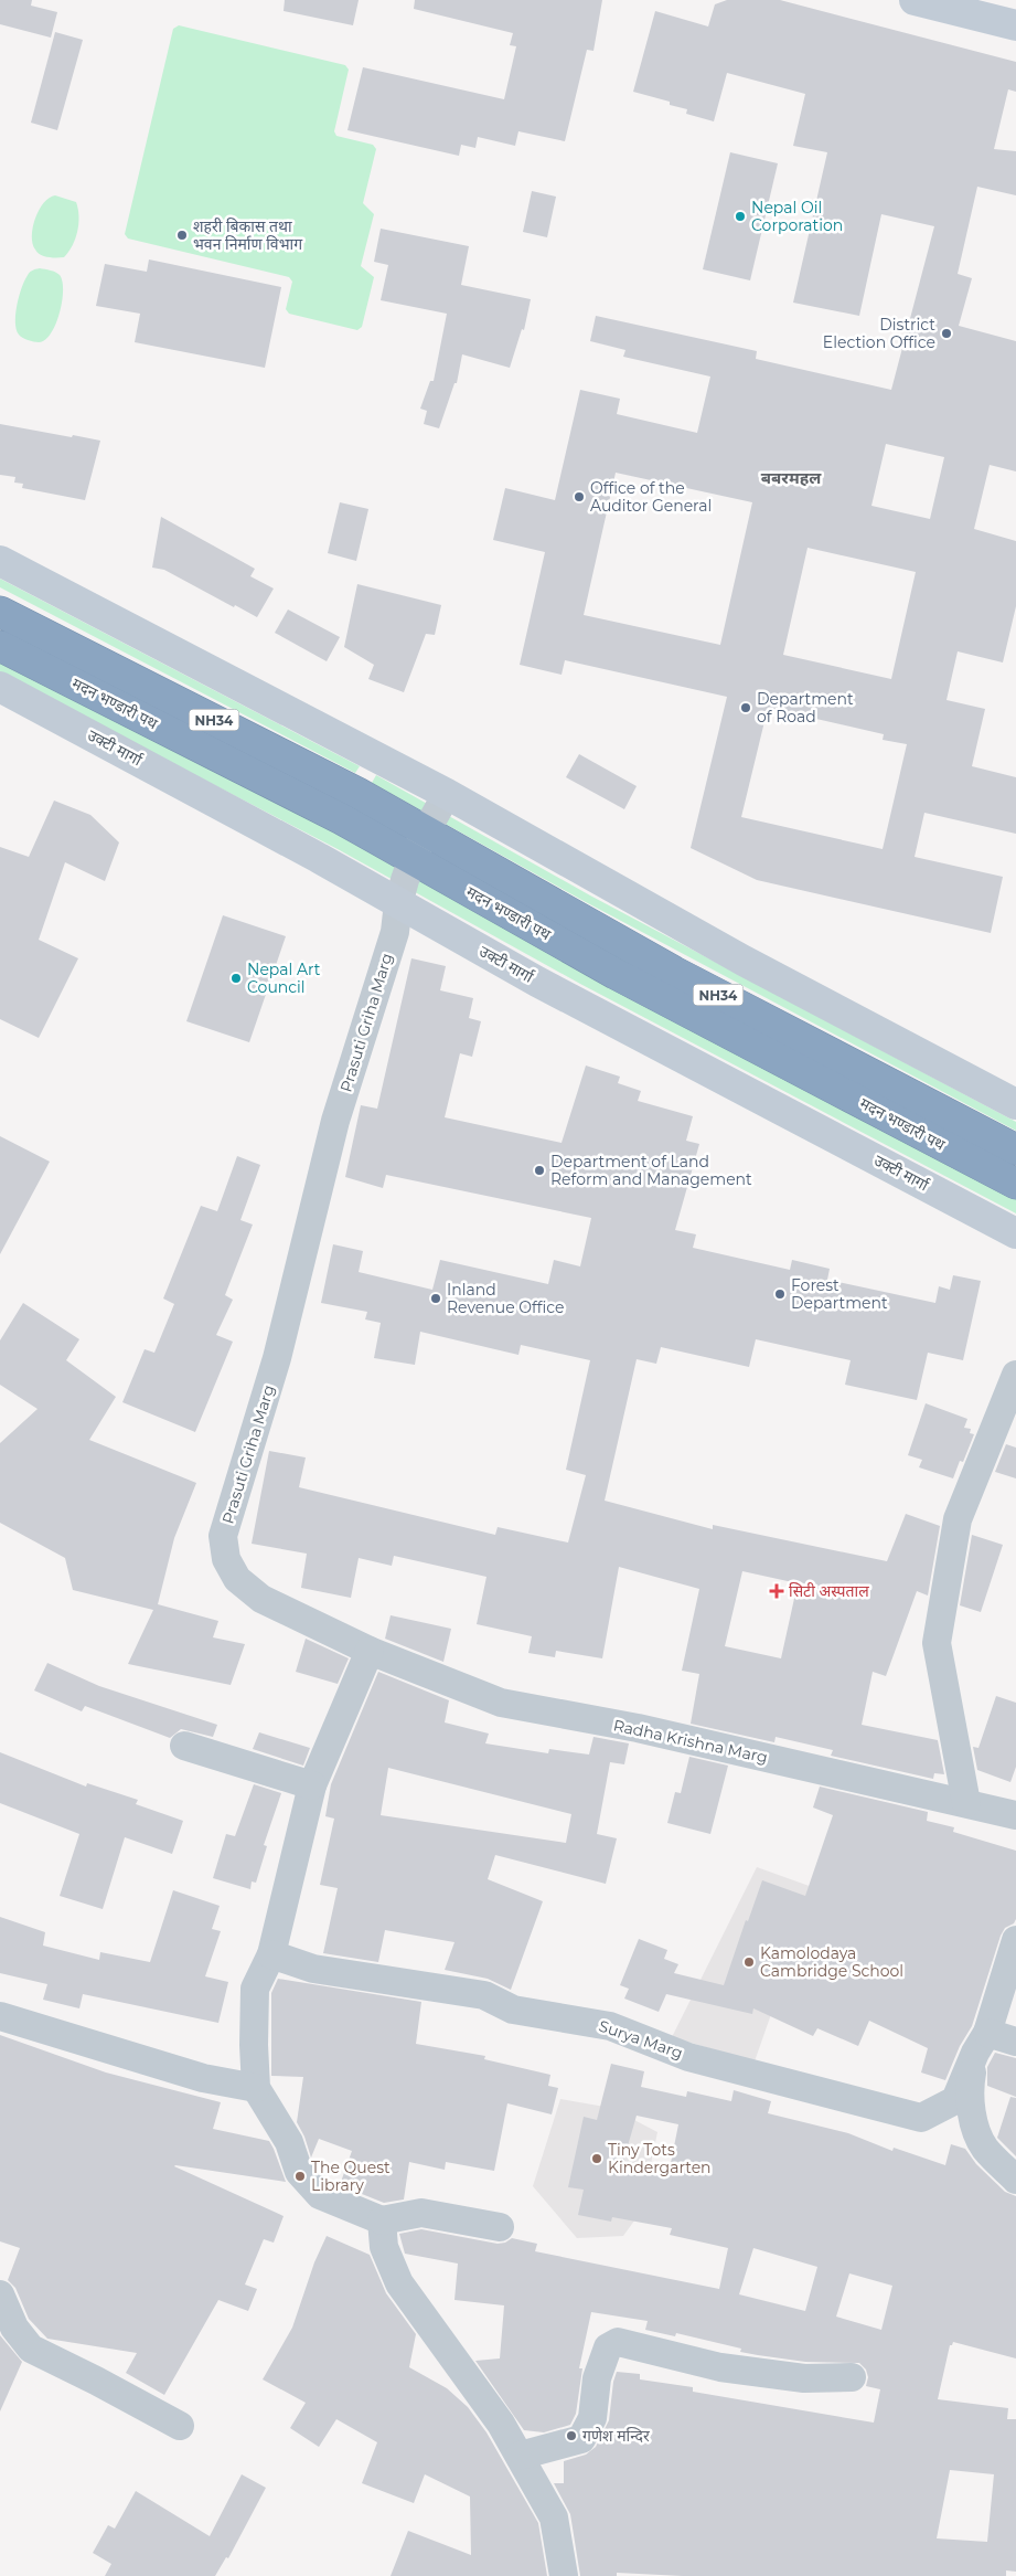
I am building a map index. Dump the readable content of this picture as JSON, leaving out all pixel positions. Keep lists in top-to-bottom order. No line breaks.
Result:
{"streets":{"highway":["मदन भण्डारी पथ","NH34"],"street":["उक्टी मार्गा","Prasuti Griha Marg","Radha Krishna Marg","Surya Marg"]},"crossings":[["मदन भण्डारी पथ","Prasuti Griha Marg"],["उक्टी मार्गा","Prasuti Griha Marg"],["Prasuti Griha Marg","Radha Krishna Marg"]],"districts":["बबरमहल"],"places":{"other":["Nepal Oil Corporation","शहरी बिकास तथा भवन निर्माण विभाग","District Election Office","Office of the Auditor General","Department of Road","Nepal Art Council","Department of Land Reform and Management","Forest Department","Inland Revenue Office","Kamolodaya Cambridge School","Tiny Tots Kindergarten","The Quest Library","गणेश मन्दिर"],"health":["सिटी अस्पताल"]}}
